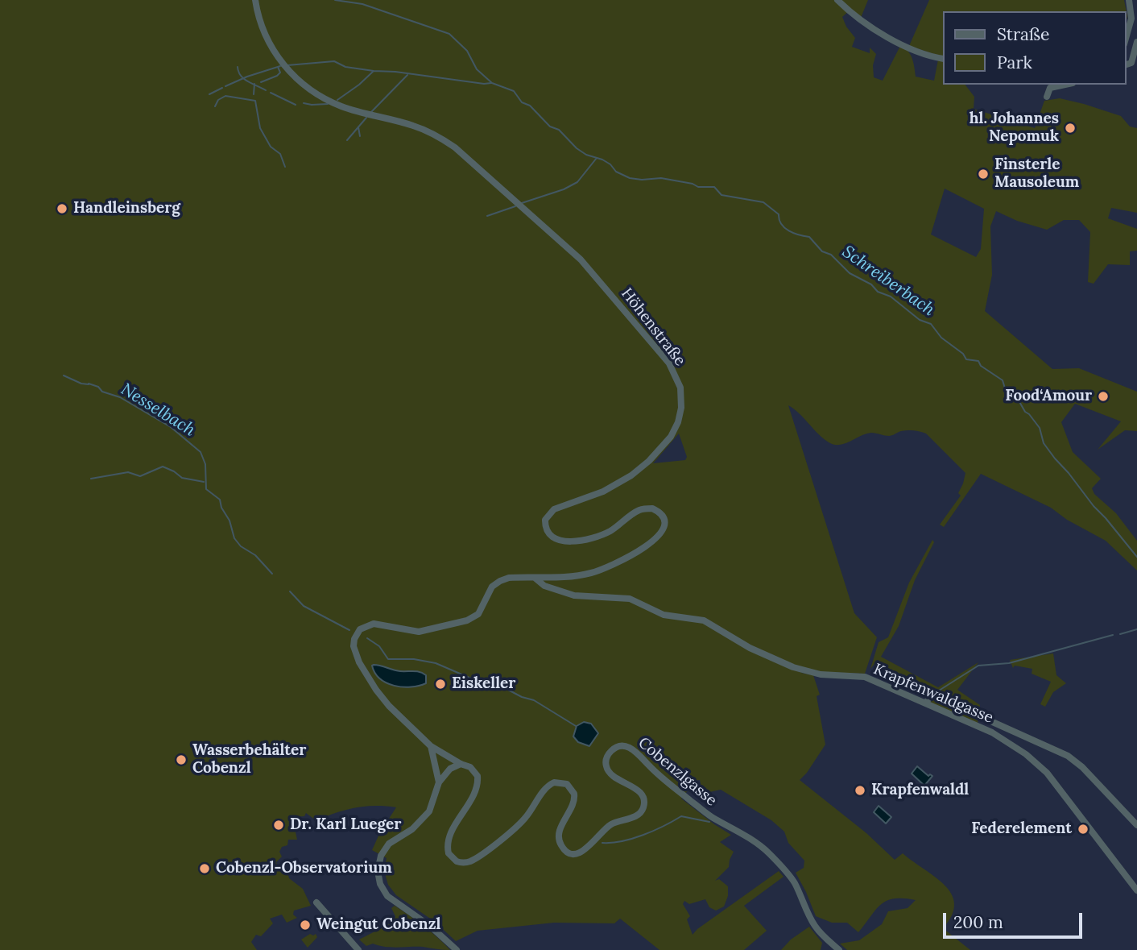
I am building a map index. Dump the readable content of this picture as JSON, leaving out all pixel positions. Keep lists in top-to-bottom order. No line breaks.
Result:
{"streets":{"street":["Höhenstraße","Krapfenwaldgasse","Cobenzlgasse"]},"crossings":[["Höhenstraße","Krapfenwaldgasse"],["Höhenstraße","Cobenzlgasse"]],"water":["Schreiberbach","Nesselbach"],"places":["hl. Johannes Nepomuk","Finsterle Mausoleum","Handleinsberg","Food‘Amour","Eiskeller","Wasserbehälter Cobenzl","Krapfenwaldl","Dr. Karl Lueger","Federelement","Cobenzl-Observatorium","Weingut Cobenzl"],"legend":["Straße","Park"],"scale_bar":"200 m"}
